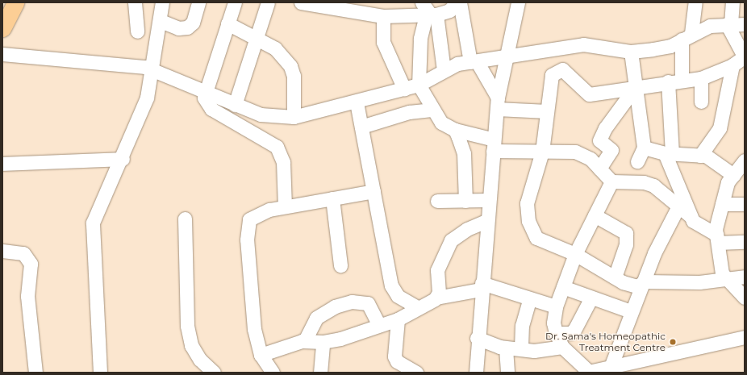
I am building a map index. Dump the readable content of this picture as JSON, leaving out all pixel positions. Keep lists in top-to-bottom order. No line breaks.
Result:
{"places":["Dr. Sama's Homeopathic Treatment Centre"]}
